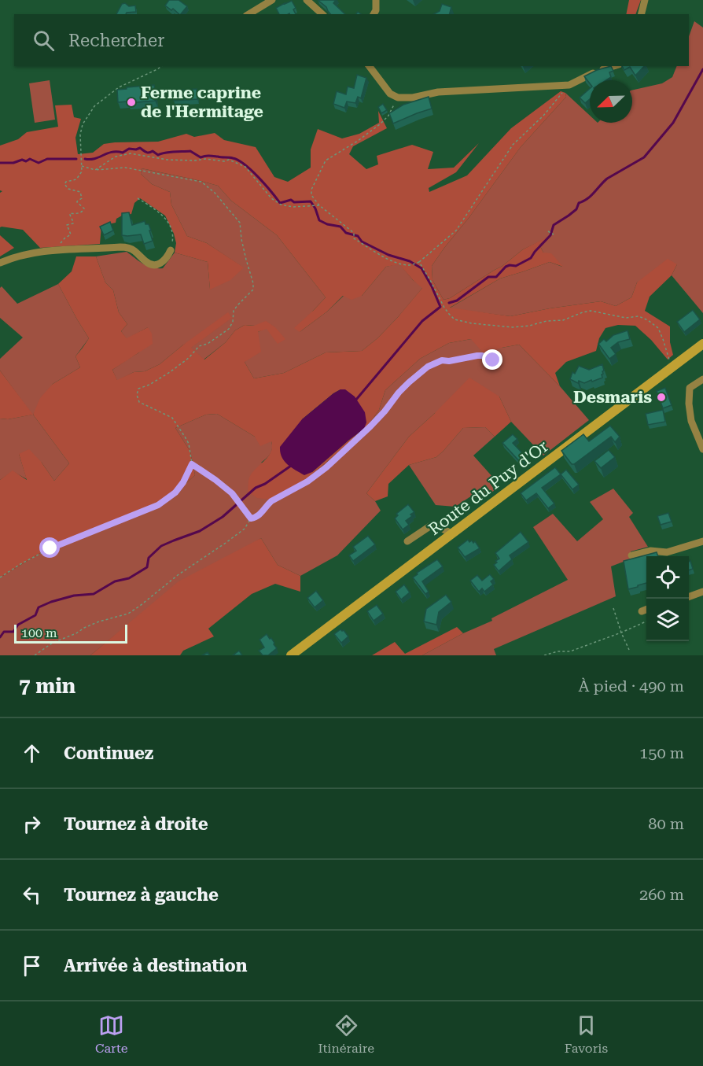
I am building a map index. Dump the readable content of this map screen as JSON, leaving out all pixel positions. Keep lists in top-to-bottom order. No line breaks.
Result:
{"streets":{"main road":["Route du Puy d'Or"]},"places":["Ferme caprine de l'Hermitage","Desmaris"],"scale_bar":"100 m","north":"bottom left","page":{"search":"Rechercher","scale":"100 m","heading":["7 min","À pied · 490 m"],"list":[["Continuez","150 m"],["Tournez à droite","80 m"],["Tournez à gauche","260 m"],"Arrivée à destination"],"nav":["Carte","Itinéraire","Favoris"]}}
